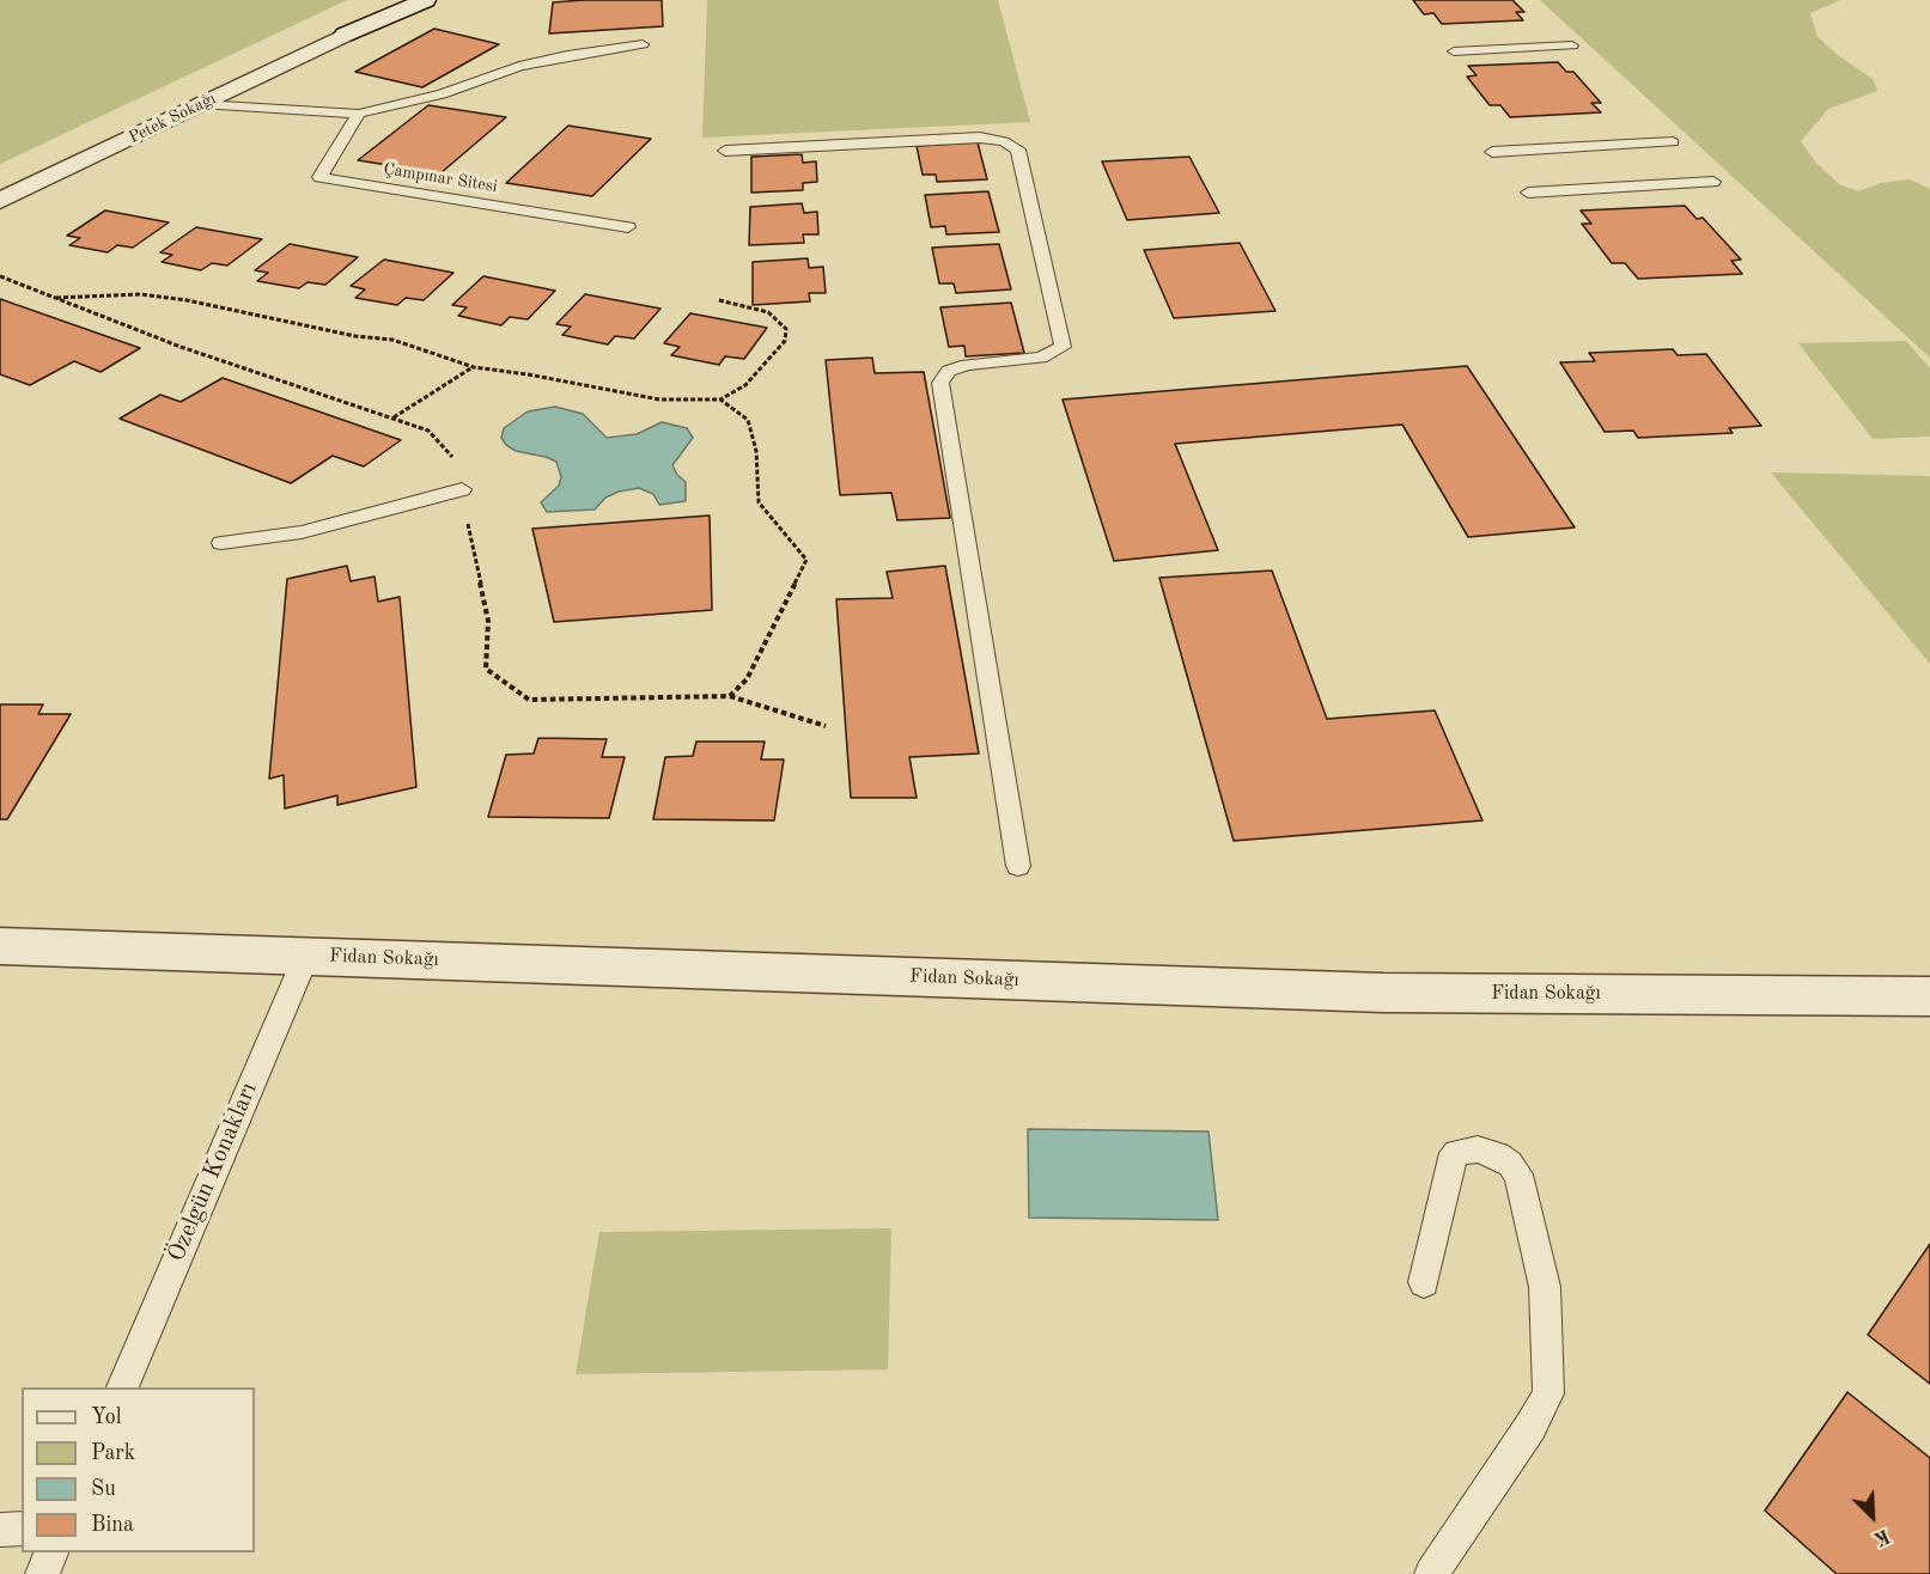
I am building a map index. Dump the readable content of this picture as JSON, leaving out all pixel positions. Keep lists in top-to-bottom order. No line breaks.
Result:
{"streets":{"street":["Petek Sokağı","Fidan Sokağı"],"lane":["Çampınar Sitesi","Özelgün Konakları"]},"crossings":[["Fidan Sokağı","Özelgün Konakları"]],"legend":["Yol","Park","Su","Bina"],"north":"bottom right"}
